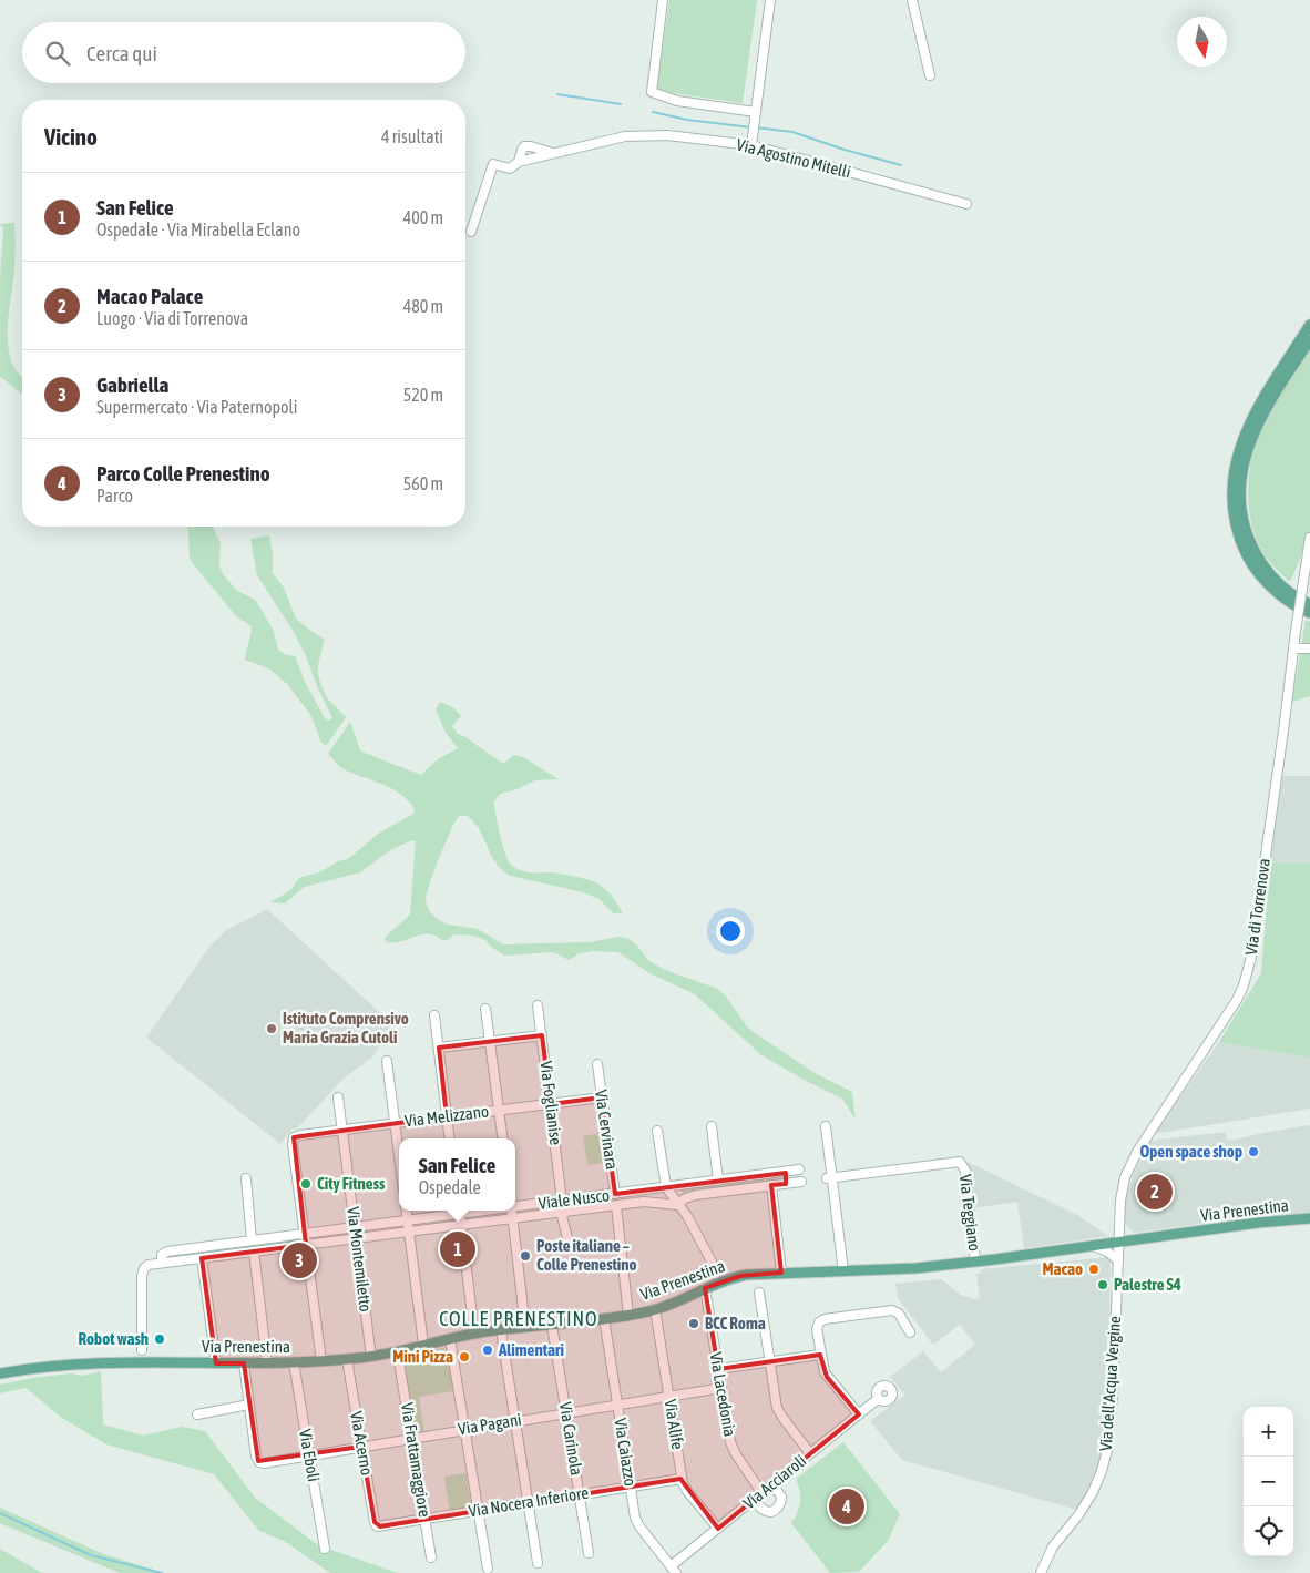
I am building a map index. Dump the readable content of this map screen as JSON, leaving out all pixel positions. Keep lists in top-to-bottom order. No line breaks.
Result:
{"streets":{"main road":["Via Prenestina"],"street":["Via Agostino Mitelli","Via di Torrenova","Via Foglianise","Via Melizzano","Via Cervinara","Viale Nusco","Via Teggiano","Via Montemiletto","Via dell'Acqua Vergine","Via Lacedonia","Via Pagani","Via Alife","Via Carinola","Via Acerno","Via Caiazzo","Via Eboli","Via Frattamaggiore","Via Acciaroli","Via Nocera Inferiore"]},"crossings":[["Via di Torrenova","Via Prenestina"],["Via di Torrenova","Via dell'Acqua Vergine"],["Via Foglianise","Via Melizzano"],["Via Foglianise","Viale Nusco"],["Via Melizzano","Via Cervinara"],["Via Melizzano","Viale Nusco"],["Via Melizzano","Via Montemiletto"],["Via Cervinara","Viale Nusco"],["Viale Nusco","Via Montemiletto"],["Via Prenestina","Via Teggiano"],["Via Prenestina","Via Montemiletto"],["Via Prenestina","Via dell'Acqua Vergine"],["Via Prenestina","Via Lacedonia"],["Via Prenestina","Via Alife"],["Via Prenestina","Via Carinola"],["Via Prenestina","Via Acerno"],["Via Prenestina","Via Caiazzo"],["Via Prenestina","Via Eboli"],["Via Lacedonia","Via Pagani"],["Via Lacedonia","Via Acciaroli"],["Via Pagani","Via Alife"],["Via Pagani","Via Carinola"],["Via Pagani","Via Acerno"],["Via Pagani","Via Caiazzo"],["Via Pagani","Via Eboli"],["Via Pagani","Via Frattamaggiore"],["Via Alife","Via Acciaroli"],["Via Alife","Via Nocera Inferiore"],["Via Carinola","Via Nocera Inferiore"],["Via Acerno","Via Nocera Inferiore"],["Via Caiazzo","Via Acciaroli"],["Via Caiazzo","Via Nocera Inferiore"],["Via Frattamaggiore","Via Nocera Inferiore"]],"districts":["COLLE PRENESTINO"],"places":["Istituto Comprensivo Maria Grazia Cutoli","Open space shop","City Fitness","Poste italiane – Colle Prenestino","Macao","Palestre S4","BCC Roma","Robot wash","Alimentari","Mini Pizza"],"north":"bottom","page":{"search":"Cerca qui","heading":["Vicino","4 risultati"],"list":[{"mark":"1","name":"San Felice","note":"Ospedale · Via Mirabella Eclano","value":"400 m"},{"mark":"2","name":"Macao Palace","note":"Luogo · Via di Torrenova","value":"480 m"},{"mark":"3","name":"Gabriella","note":"Supermercato · Via Paternopoli","value":"520 m"},{"mark":"4","name":"Parco Colle Prenestino","note":"Parco","value":"560 m"}],"popup":["San Felice","Ospedale"],"pins":["2","1","3","4"],"map_buttons":["+","−"]}}
